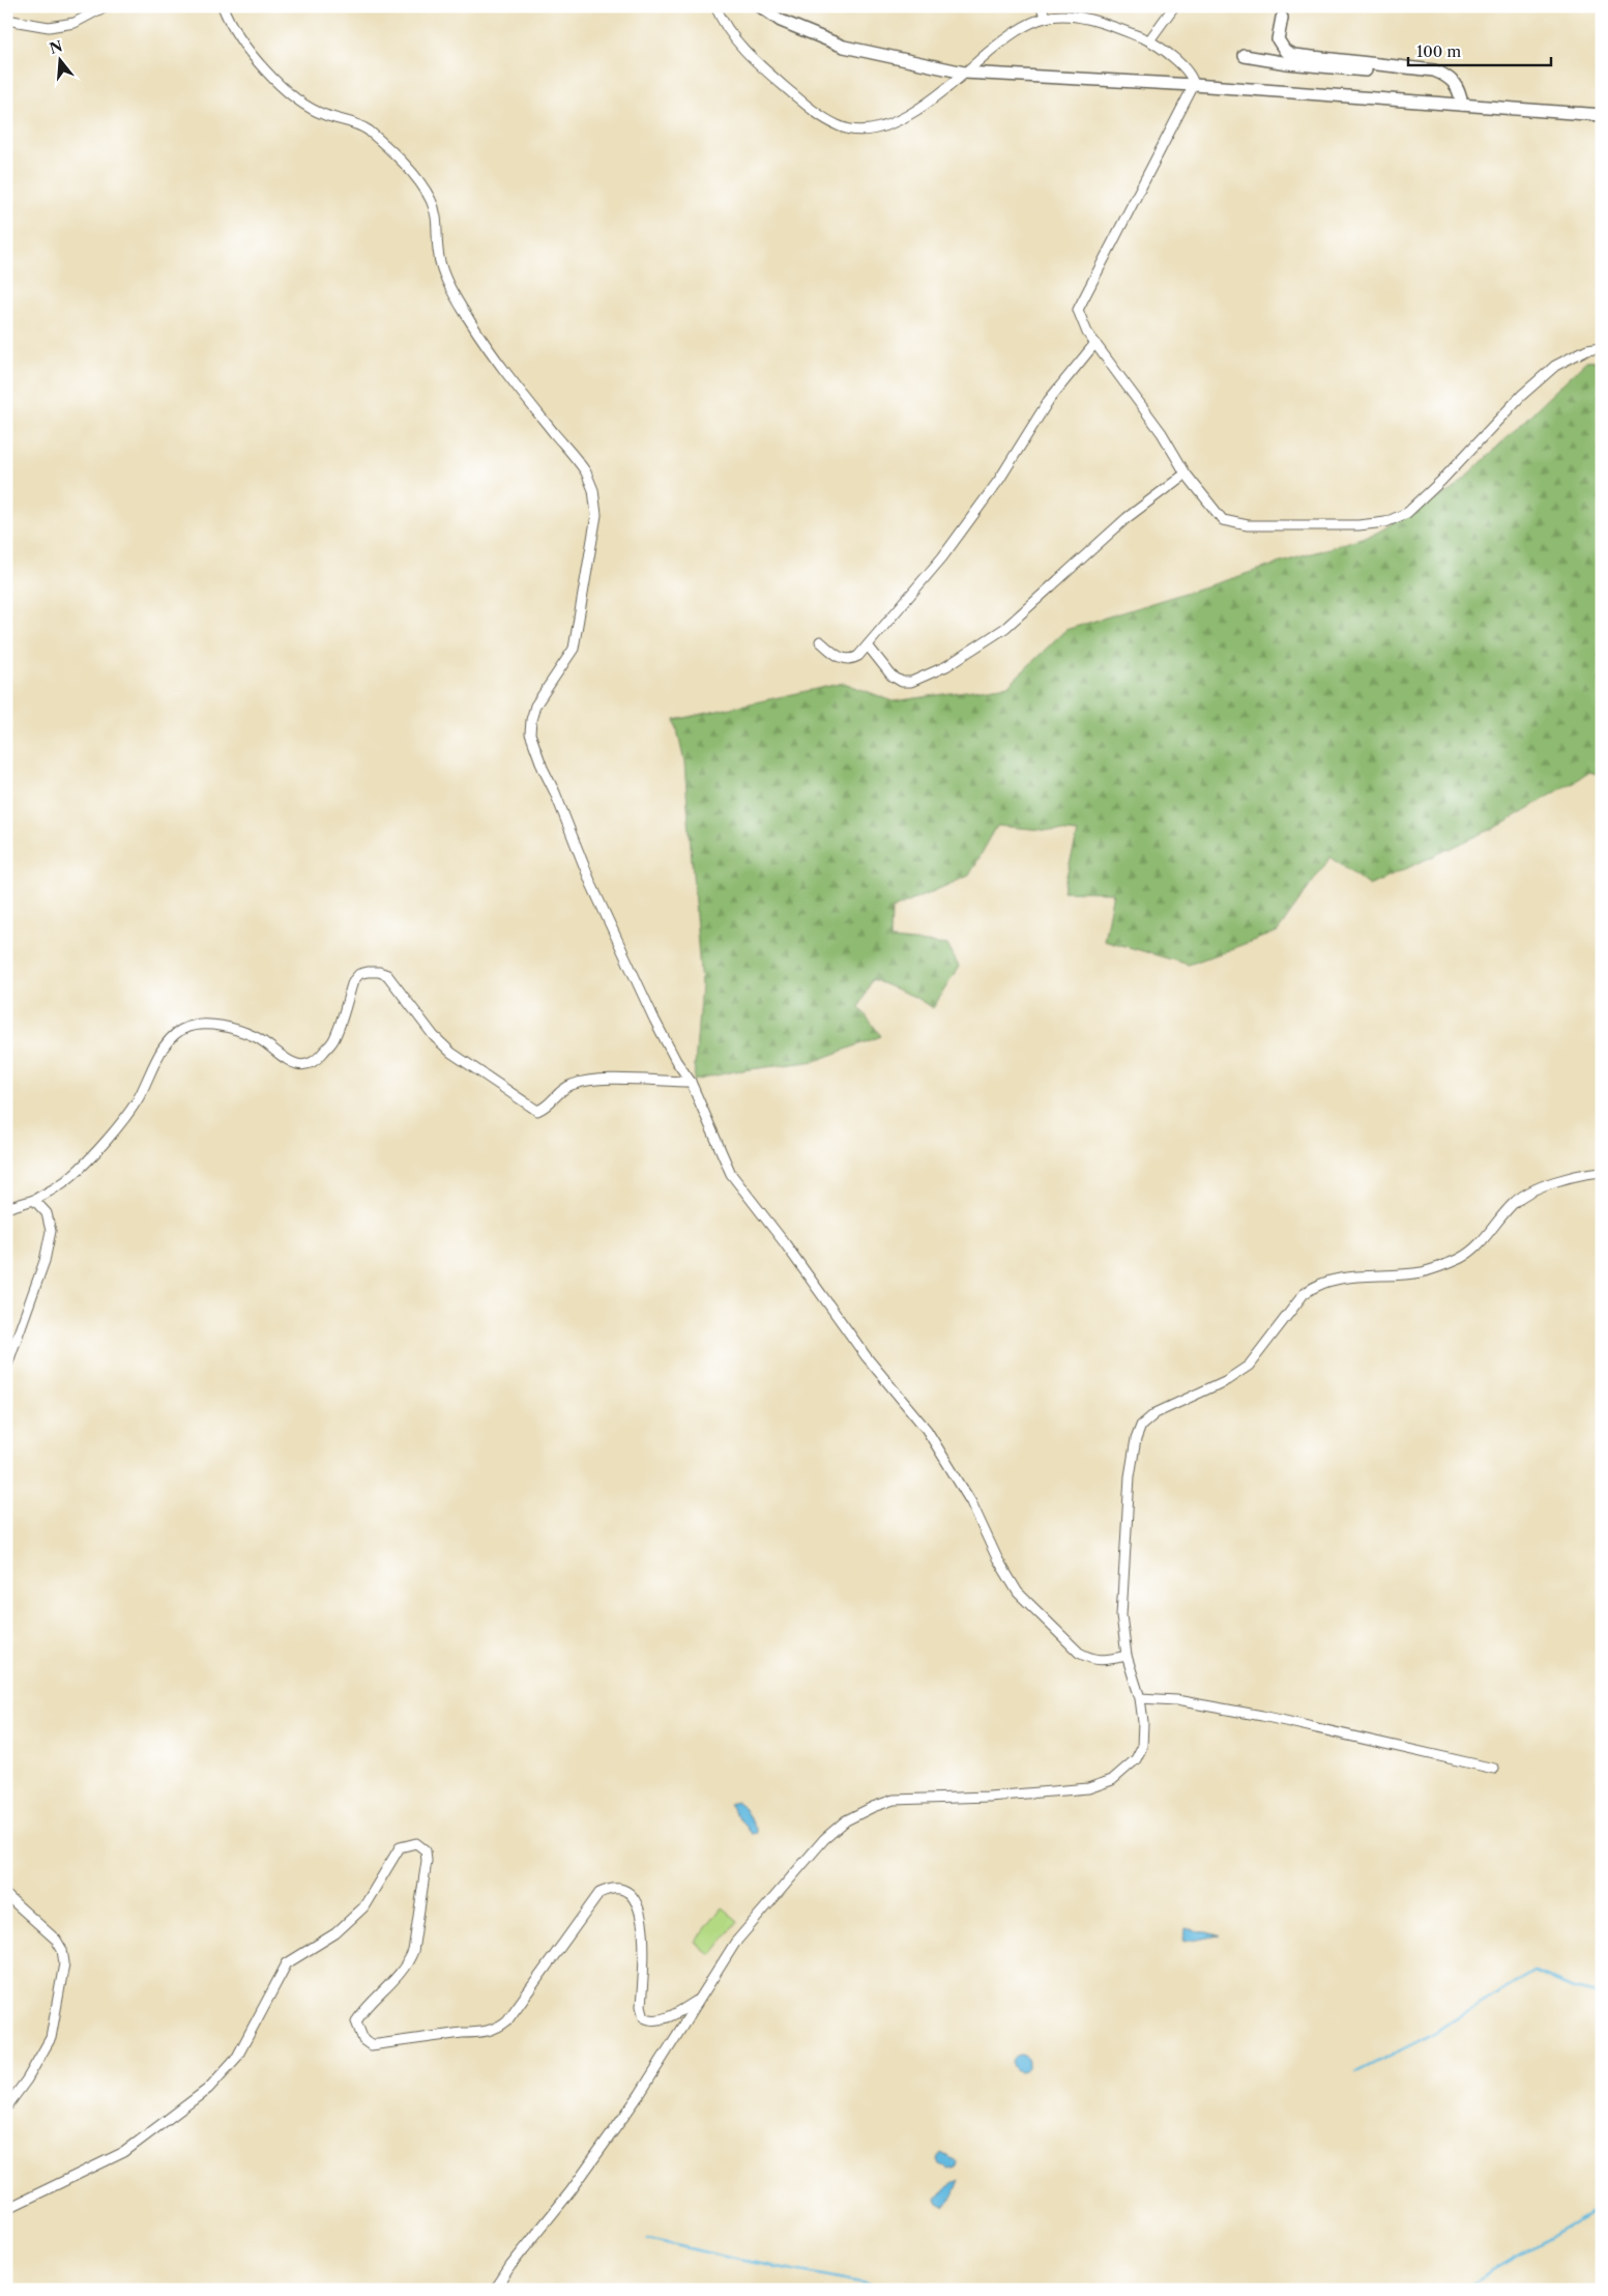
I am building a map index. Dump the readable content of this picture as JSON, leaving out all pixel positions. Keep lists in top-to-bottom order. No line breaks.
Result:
{"scale_bar":"100 m","north":"top"}
